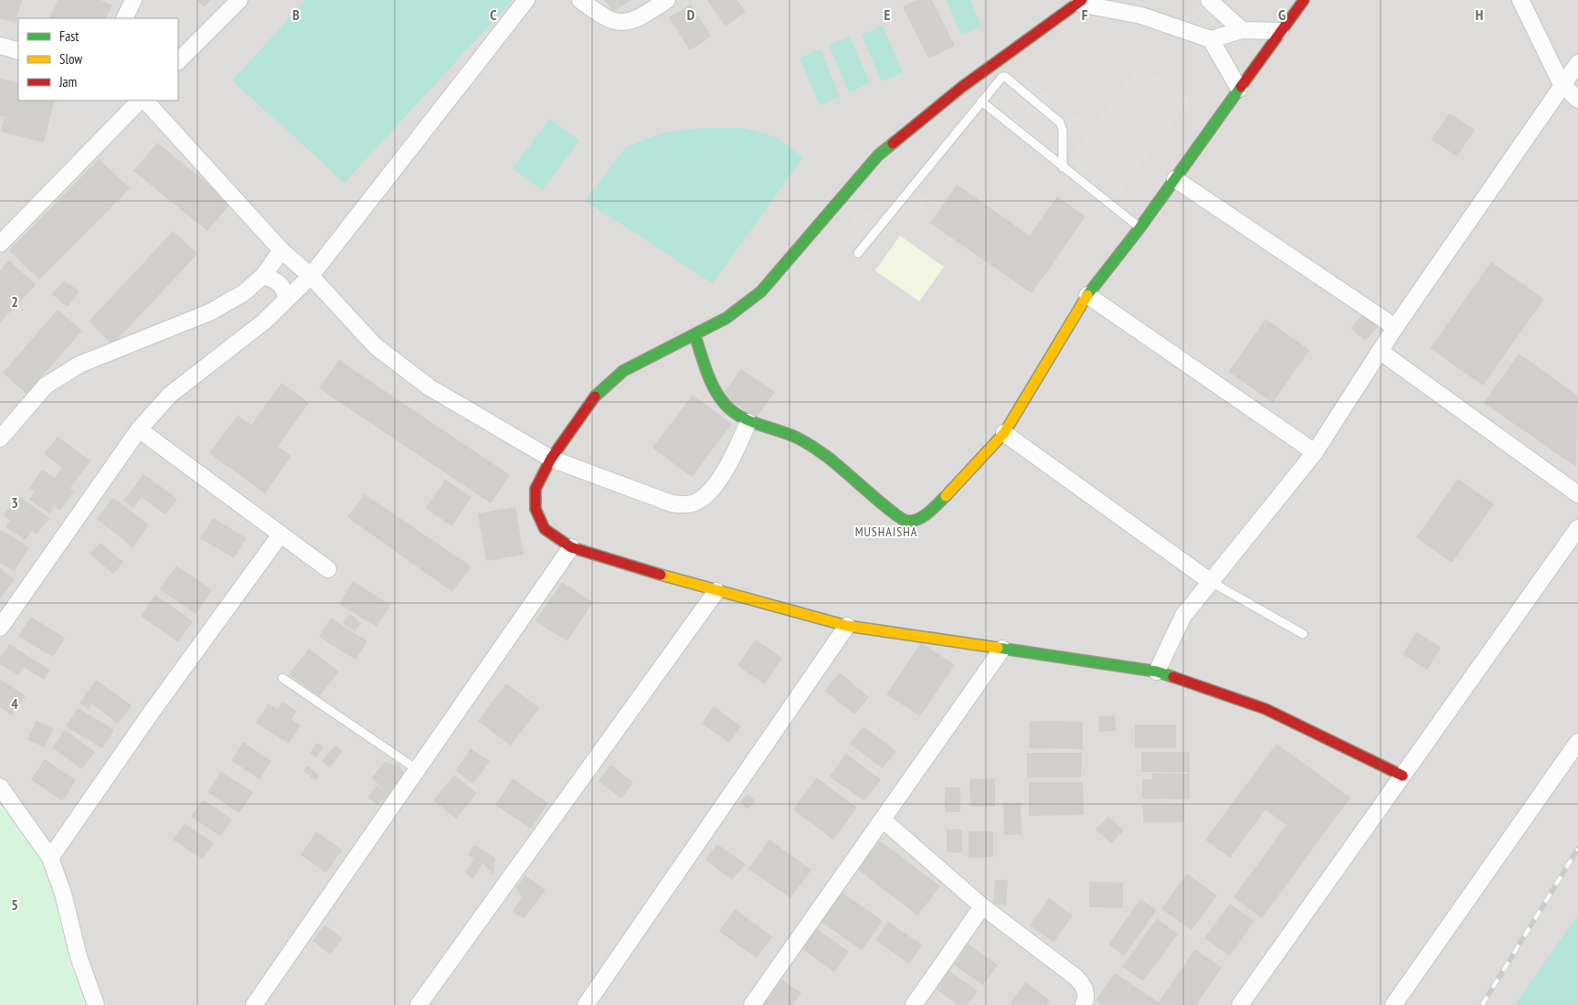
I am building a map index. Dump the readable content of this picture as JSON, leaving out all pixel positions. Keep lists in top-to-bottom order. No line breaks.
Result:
{"districts":["MUSHAISHA"],"legend":["Fast","Slow","Jam"],"grid":{"columns":["B","C","D","E","F","G","H"],"rows":["2","3","4","5"]}}
